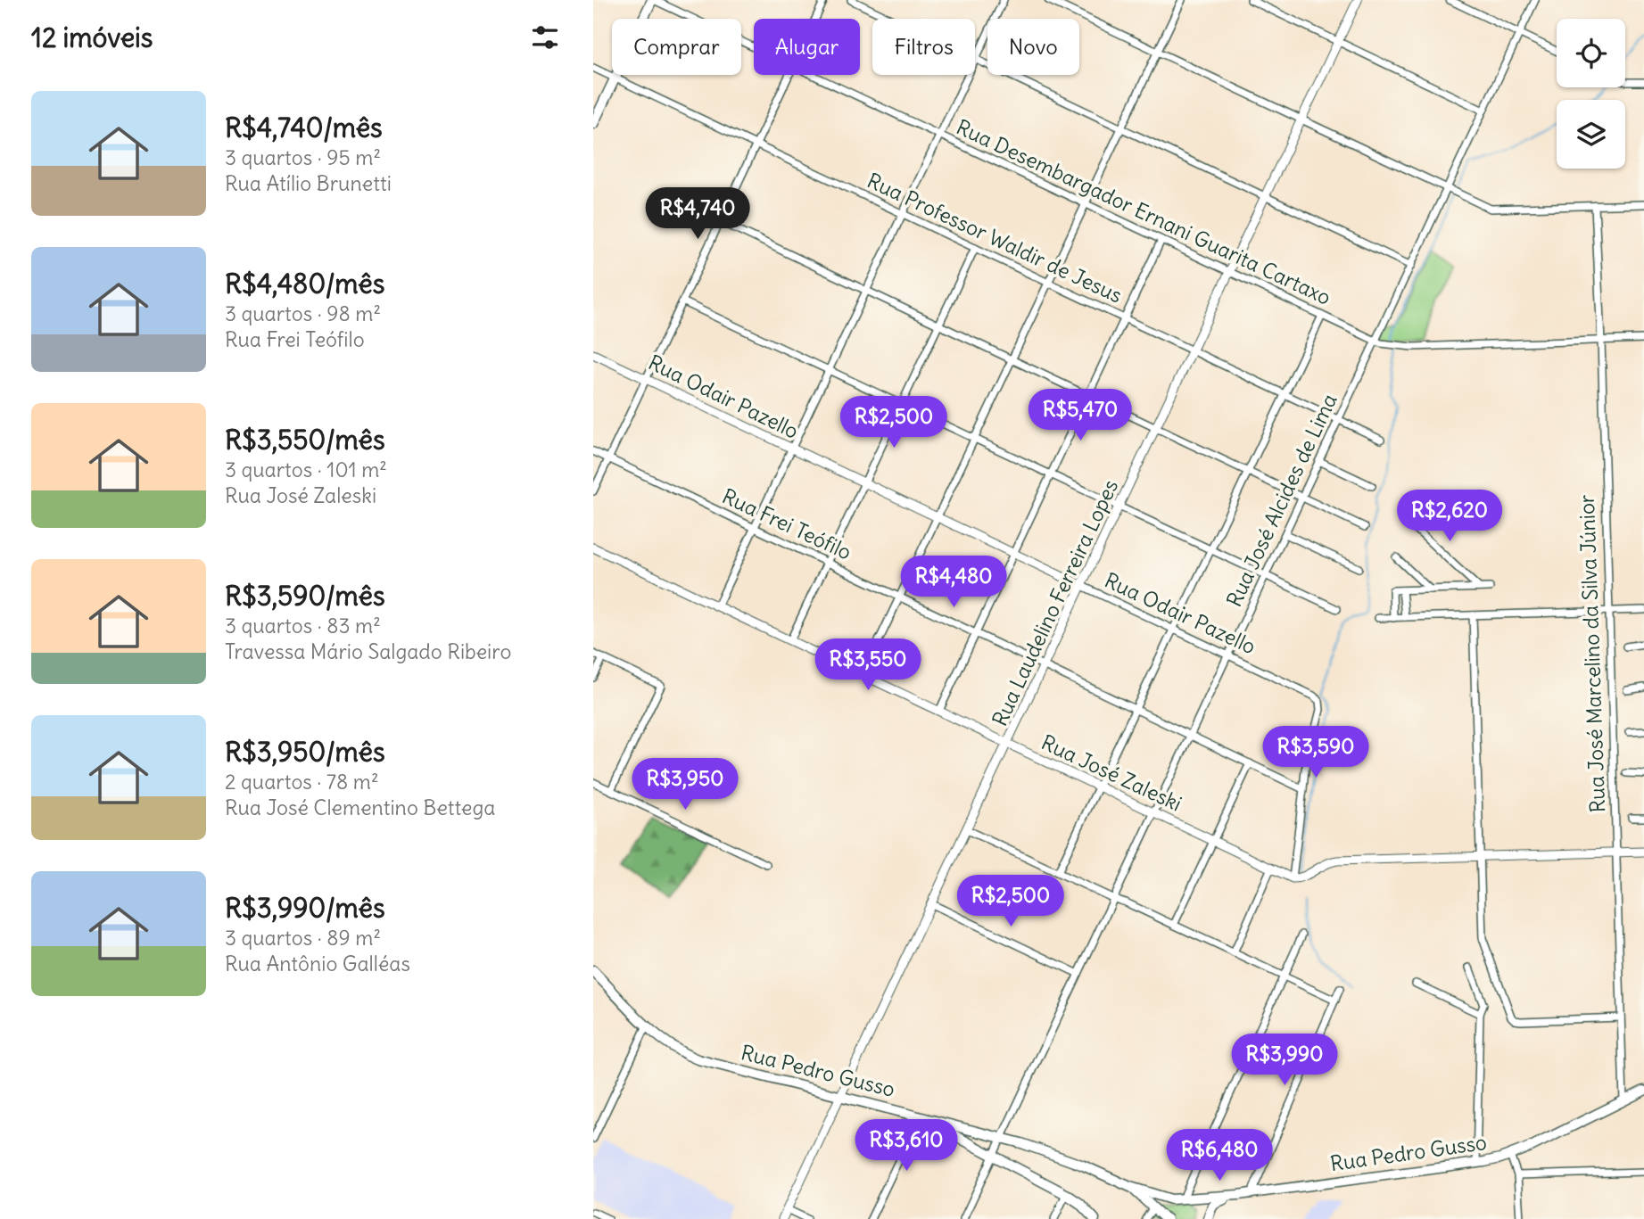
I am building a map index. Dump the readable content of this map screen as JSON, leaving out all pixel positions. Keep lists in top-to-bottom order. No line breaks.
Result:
{"streets":{"main road":["Rua Pedro Gusso"],"street":["Rua Desembargador Ernani Guarita Cartaxo","Rua Professor Waldir de Jesus","Rua Odair Pazello","Rua José Alcides de Lima","Rua Frei Teófilo","Rua Laudelino Ferreira Lopes","Rua José Marcelino da Silva Júnior","Rua José Zaleski"]},"crossings":[["Rua Desembargador Ernani Guarita Cartaxo","Rua José Alcides de Lima"],["Rua Desembargador Ernani Guarita Cartaxo","Rua Laudelino Ferreira Lopes"],["Rua Desembargador Ernani Guarita Cartaxo","Rua José Marcelino da Silva Júnior"],["Rua Professor Waldir de Jesus","Rua José Alcides de Lima"],["Rua Professor Waldir de Jesus","Rua Laudelino Ferreira Lopes"],["Rua Odair Pazello","Rua José Alcides de Lima"],["Rua Odair Pazello","Rua Frei Teófilo"],["Rua Odair Pazello","Rua Laudelino Ferreira Lopes"],["Rua José Alcides de Lima","Rua Frei Teófilo"],["Rua José Alcides de Lima","Rua José Zaleski"],["Rua José Alcides de Lima","Rua Pedro Gusso"],["Rua Frei Teófilo","Rua Laudelino Ferreira Lopes"],["Rua Laudelino Ferreira Lopes","Rua José Zaleski"],["Rua Laudelino Ferreira Lopes","Rua Pedro Gusso"],["Rua José Marcelino da Silva Júnior","Rua Pedro Gusso"]],"page":{"heading":"12 imóveis","chip":["Comprar","Alugar","Filtros","Novo"],"list":[{"name":"R$4,740/mês","note":"3 quartos · 95 m² · Rua Atílio Brunetti"},{"name":"R$4,480/mês","note":"3 quartos · 98 m² · Rua Frei Teófilo"},{"name":"R$3,550/mês","note":"3 quartos · 101 m² · Rua José Zaleski"},{"name":"R$3,590/mês","note":"3 quartos · 83 m² · Travessa Mário Salgado Ribeiro"},{"name":"R$3,950/mês","note":"2 quartos · 78 m² · Rua José Clementino Bettega"},{"name":"R$3,990/mês","note":"3 quartos · 89 m² · Rua Antônio Galléas"}],"price":["R$4,740","R$5,470","R$2,500","R$2,620","R$4,480","R$3,550","R$3,590","R$3,950","R$2,500","R$3,990","R$3,610","R$6,480"]}}
